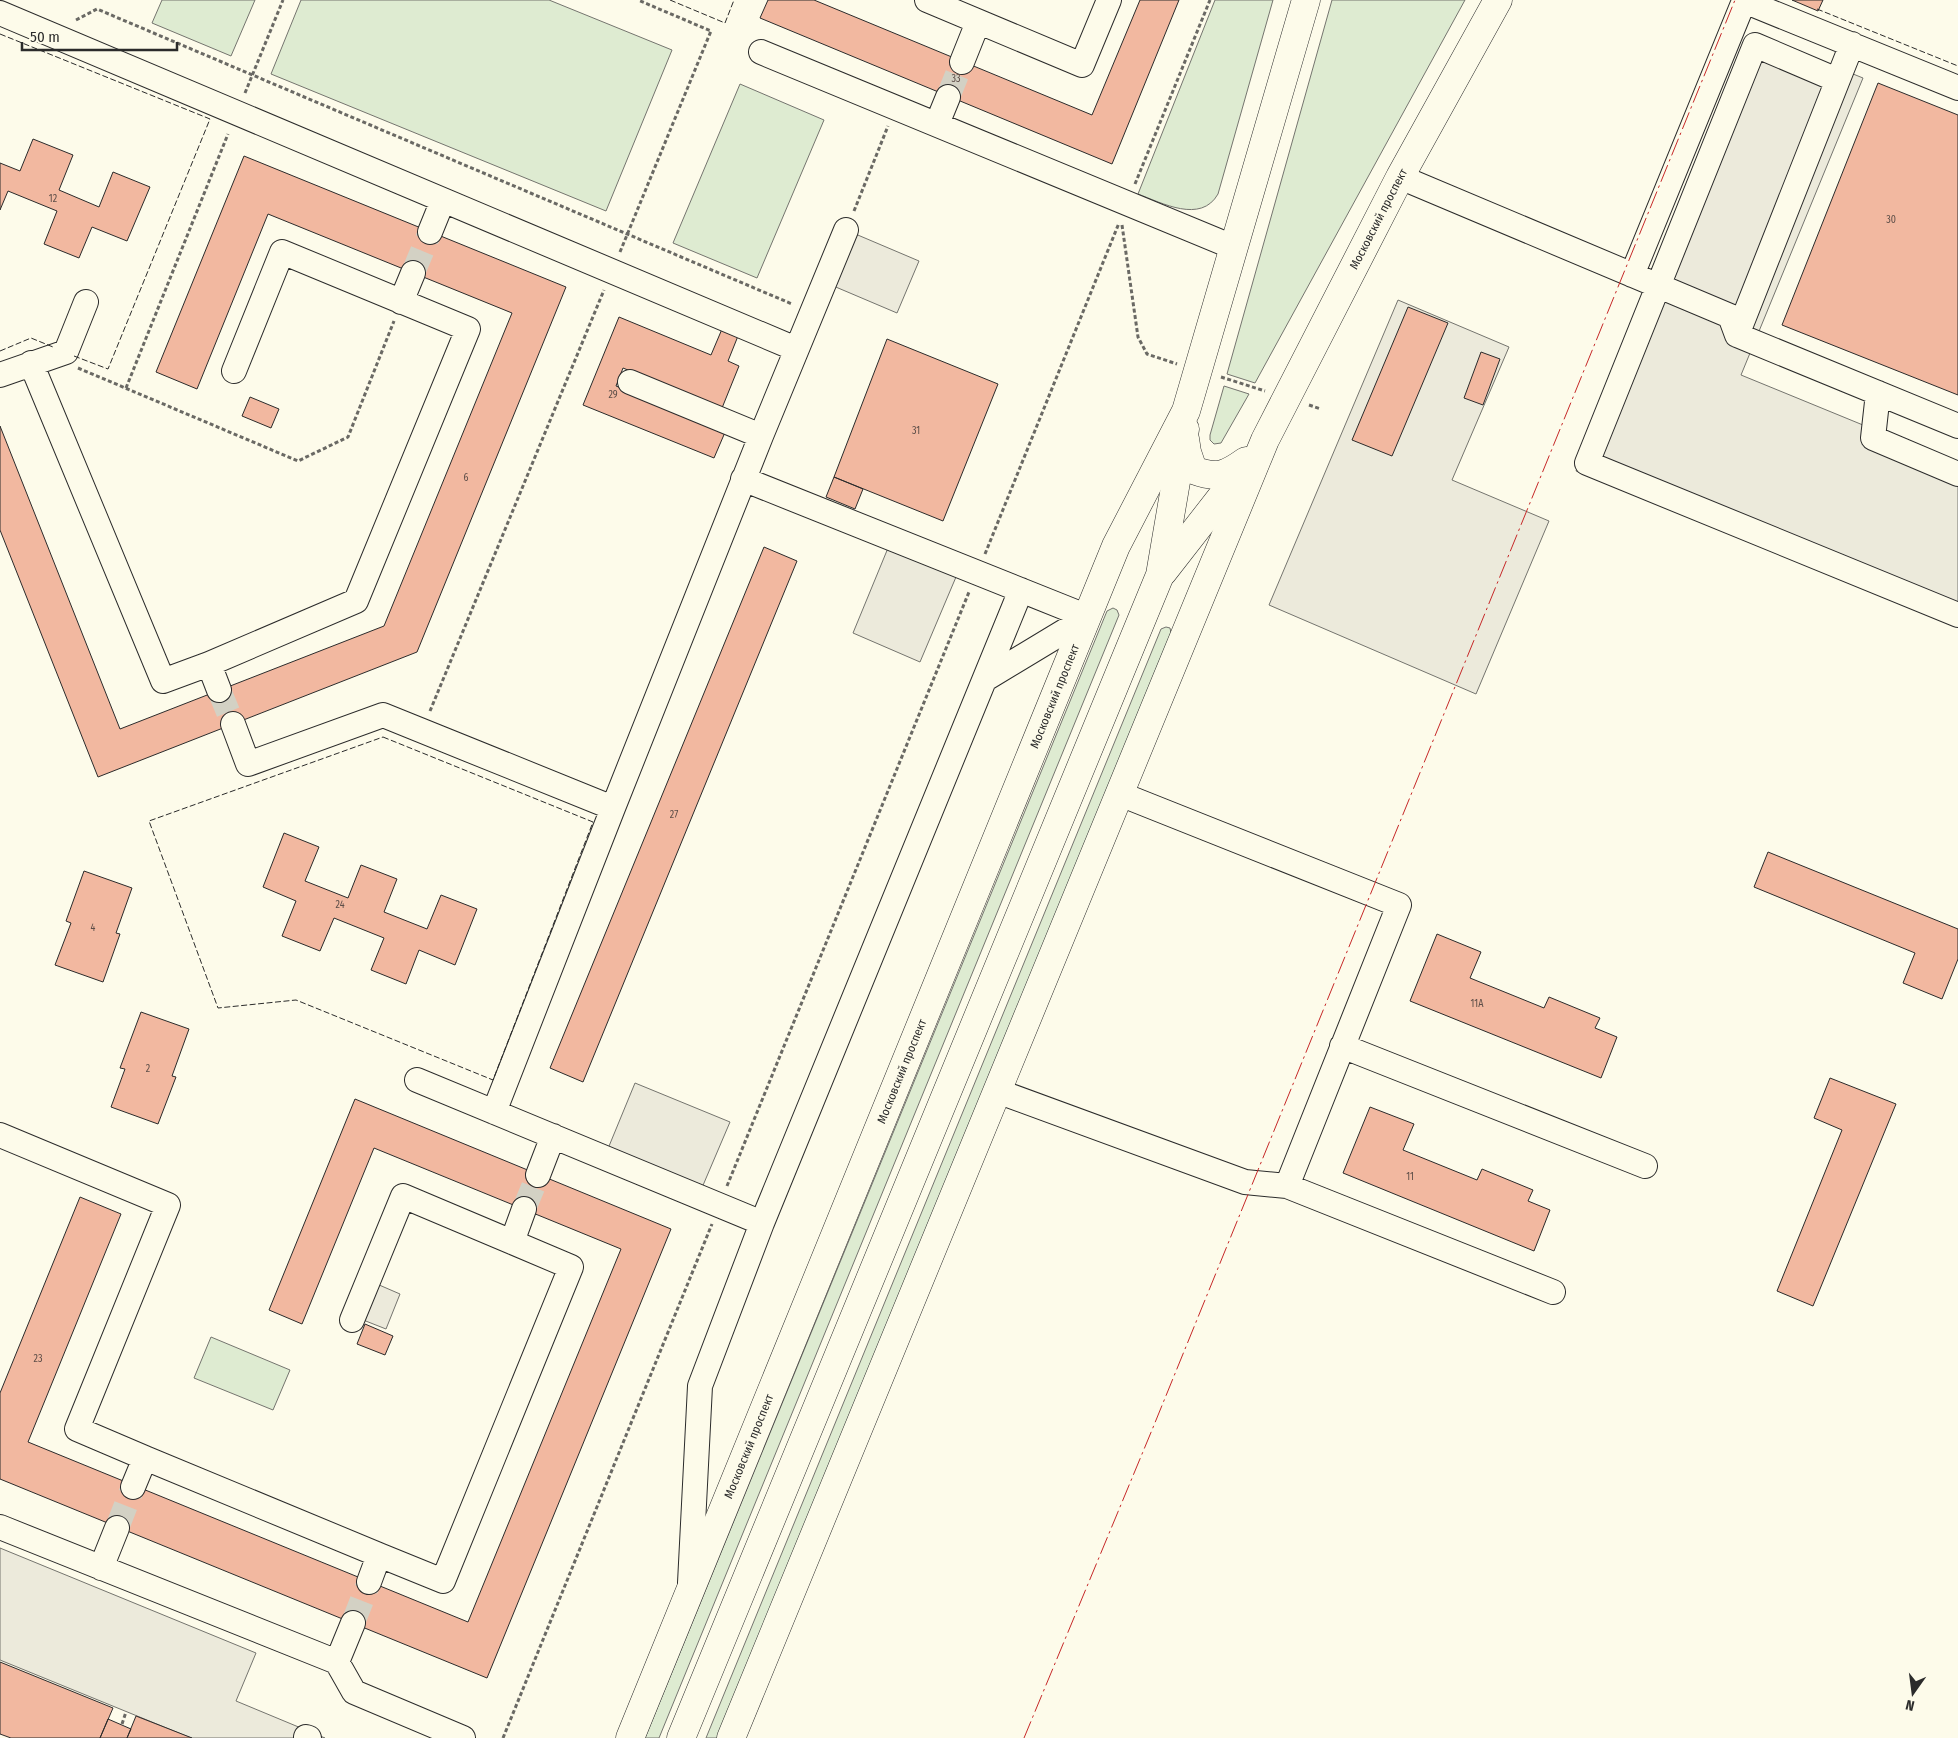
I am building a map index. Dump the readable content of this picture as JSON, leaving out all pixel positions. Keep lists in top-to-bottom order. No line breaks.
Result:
{"streets":{"main road":["Московский проспект"]},"house_numbers":["33","12","30","29","31","6","27","24","4","11А","2","11","23"],"scale_bar":"50 m","north":"bottom"}
